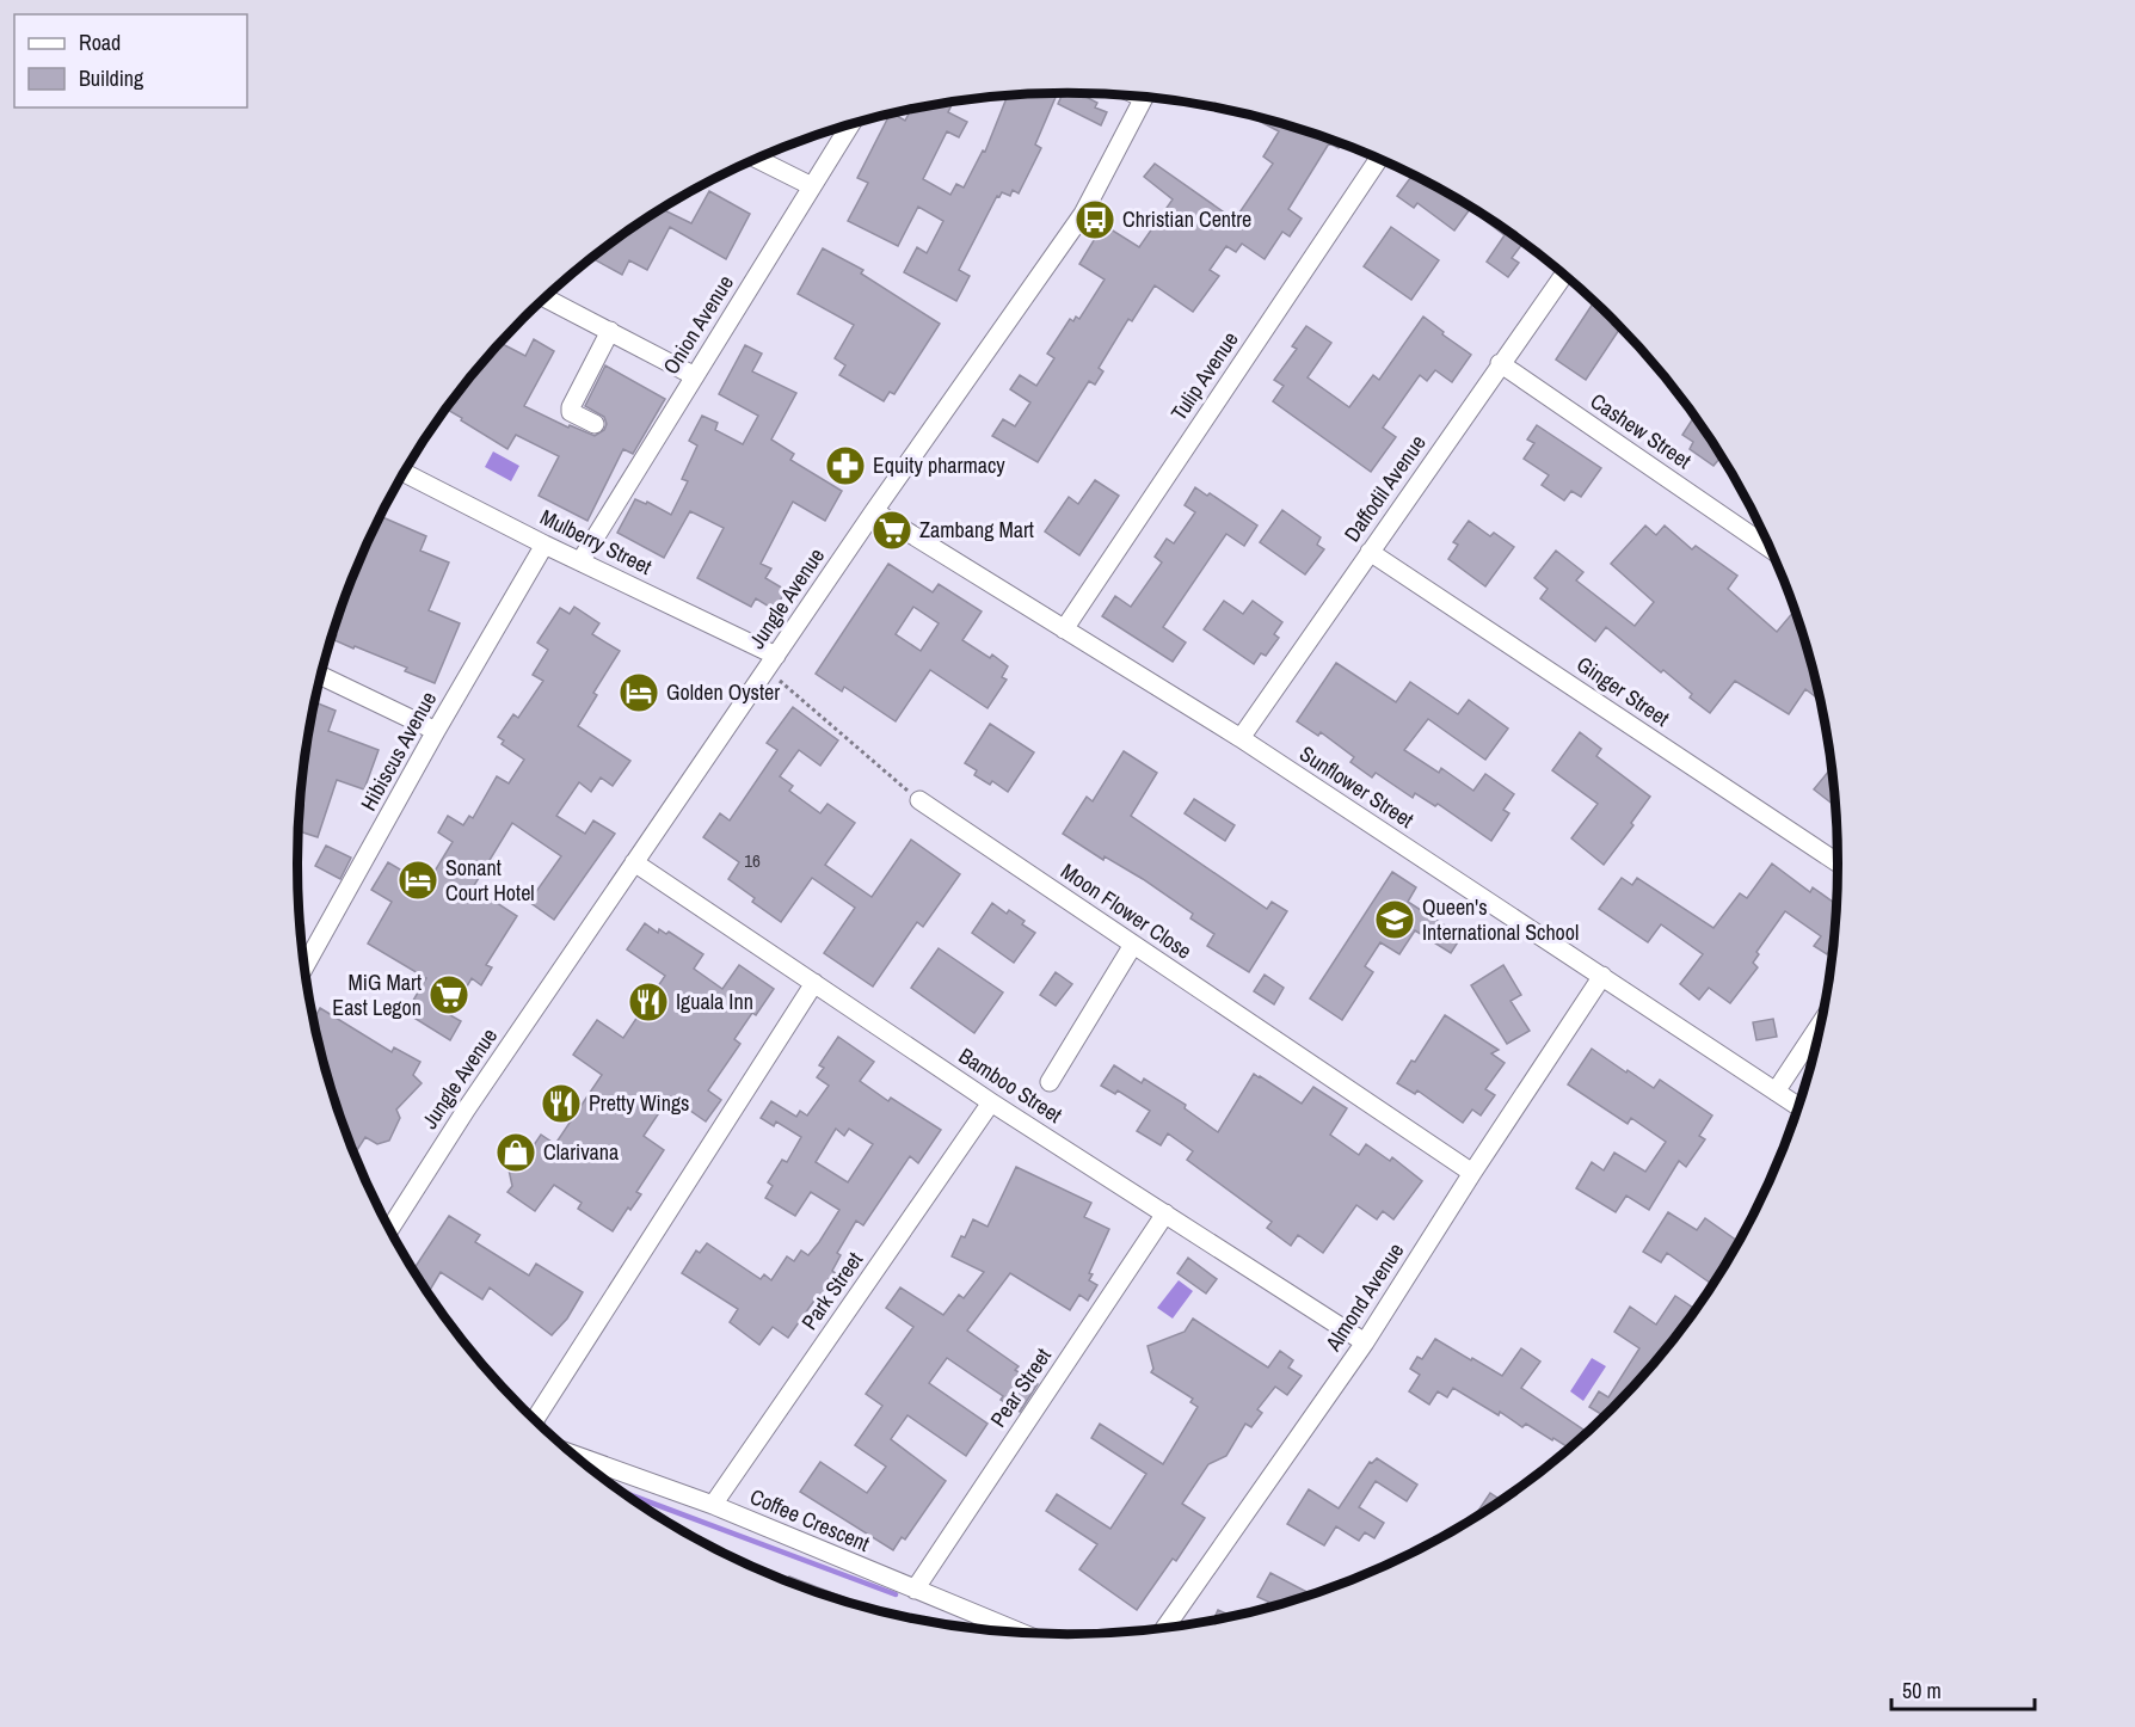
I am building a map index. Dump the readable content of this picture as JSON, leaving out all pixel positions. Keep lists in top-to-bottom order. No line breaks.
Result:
{"streets":{"street":["Onion Avenue","Tulip Avenue","Cashew Street","Daffodil Avenue","Mulberry Street","Jungle Avenue","Ginger Street","Hibiscus Avenue","Sunflower Street","Moon Flower Close","Bamboo Street","Park Street","Almond Avenue","Pear Street","Coffee Crescent"]},"crossings":[["Onion Avenue","Mulberry Street"],["Tulip Avenue","Sunflower Street"],["Cashew Street","Daffodil Avenue"],["Daffodil Avenue","Ginger Street"],["Daffodil Avenue","Sunflower Street"],["Mulberry Street","Jungle Avenue"],["Mulberry Street","Hibiscus Avenue"],["Jungle Avenue","Sunflower Street"],["Jungle Avenue","Bamboo Street"],["Sunflower Street","Almond Avenue"],["Moon Flower Close","Almond Avenue"],["Bamboo Street","Park Street"],["Bamboo Street","Almond Avenue"],["Bamboo Street","Pear Street"],["Park Street","Coffee Crescent"],["Pear Street","Coffee Crescent"]],"places":{"bus stop":["Christian Centre"],"pharmacy":["Equity pharmacy"],"supermarket":["Zambang Mart","MiG Mart East Legon"],"hotel":["Golden Oyster","Sonant Court Hotel"],"school or university":["Queen's International School"],"restaurant":["Iguala Inn","Pretty Wings"],"shop":["Clarivana"]},"house_numbers":["16"],"legend":["Road","Building"],"scale_bar":"50 m"}
